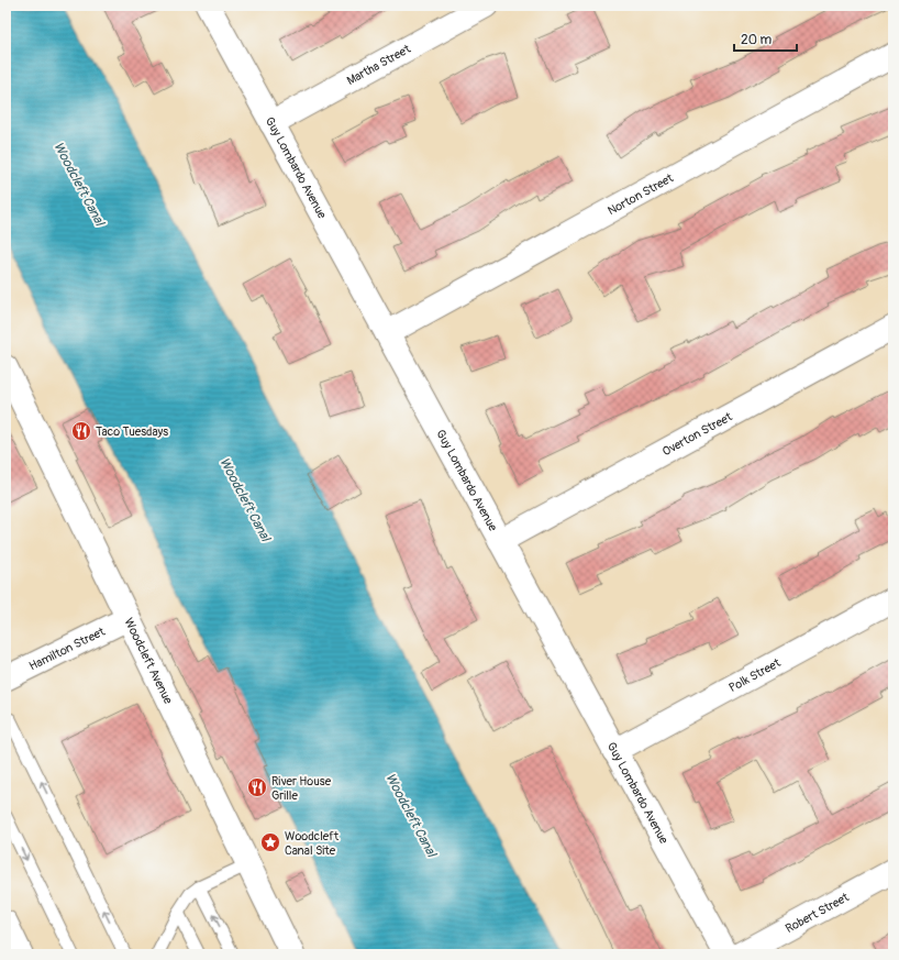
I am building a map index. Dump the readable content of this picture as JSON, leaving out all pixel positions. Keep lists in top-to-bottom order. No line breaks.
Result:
{"streets":{"street":["Martha Street","Guy Lombardo Avenue","Norton Street","Overton Street","Hamilton Street","Woodcleft Avenue","Polk Street","Robert Street"]},"crossings":[["Martha Street","Guy Lombardo Avenue"],["Guy Lombardo Avenue","Norton Street"],["Guy Lombardo Avenue","Overton Street"],["Guy Lombardo Avenue","Polk Street"],["Hamilton Street","Woodcleft Avenue"]],"water":["Woodcleft Canal"],"places":{"restaurant":["Taco Tuesdays","River House Grille"],"place":["Woodcleft Canal Site"]},"scale_bar":"20 m"}
